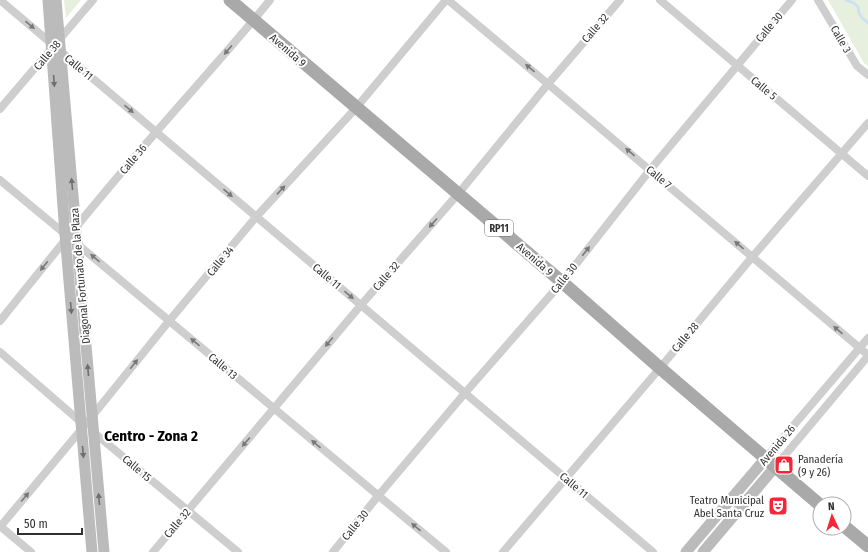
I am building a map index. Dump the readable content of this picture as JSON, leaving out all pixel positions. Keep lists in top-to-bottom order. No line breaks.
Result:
{"streets":{"main road":["Avenida 9","RP11","Diagonal Fortunato de la Plaza","Avenida 26"],"street":["Calle 30","Calle 32","Calle 3","Calle 38","Calle 11","Calle 5","Calle 36","Calle 7","Calle 34","Calle 28","Calle 13","Calle 15"]},"crossings":[["Calle 30","Avenida 9"],["Calle 30","Calle 11"],["Calle 30","Calle 5"],["Calle 30","Calle 7"],["Calle 30","Calle 13"],["Calle 32","Avenida 9"],["Calle 32","Calle 11"],["Calle 32","Calle 7"],["Calle 32","Calle 13"],["Calle 32","Calle 15"],["Avenida 9","Calle 36"],["Avenida 9","Calle 34"],["Avenida 9","Calle 28"],["Avenida 9","Avenida 26"],["Calle 38","Calle 11"],["Calle 38","Diagonal Fortunato de la Plaza"],["Calle 11","Calle 36"],["Calle 11","Calle 34"],["Calle 11","Diagonal Fortunato de la Plaza"],["Calle 11","Calle 28"],["Calle 5","Calle 28"],["Calle 36","Diagonal Fortunato de la Plaza"],["Calle 36","Calle 13"],["Calle 7","Calle 34"],["Calle 7","Calle 28"],["Calle 7","Avenida 26"],["Calle 34","Diagonal Fortunato de la Plaza"],["Calle 34","Calle 13"],["Diagonal Fortunato de la Plaza","Calle 13"],["Diagonal Fortunato de la Plaza","Calle 15"]],"one_way":["Calle 32","Calle 11","Calle 36","Calle 7","Calle 34","Calle 13"],"districts":["Centro - Zona 2"],"places":{"shop":["Panadería (9 y 26)"],"theatre":["Teatro Municipal Abel Santa Cruz"]},"scale_bar":"50 m","north":"top"}
